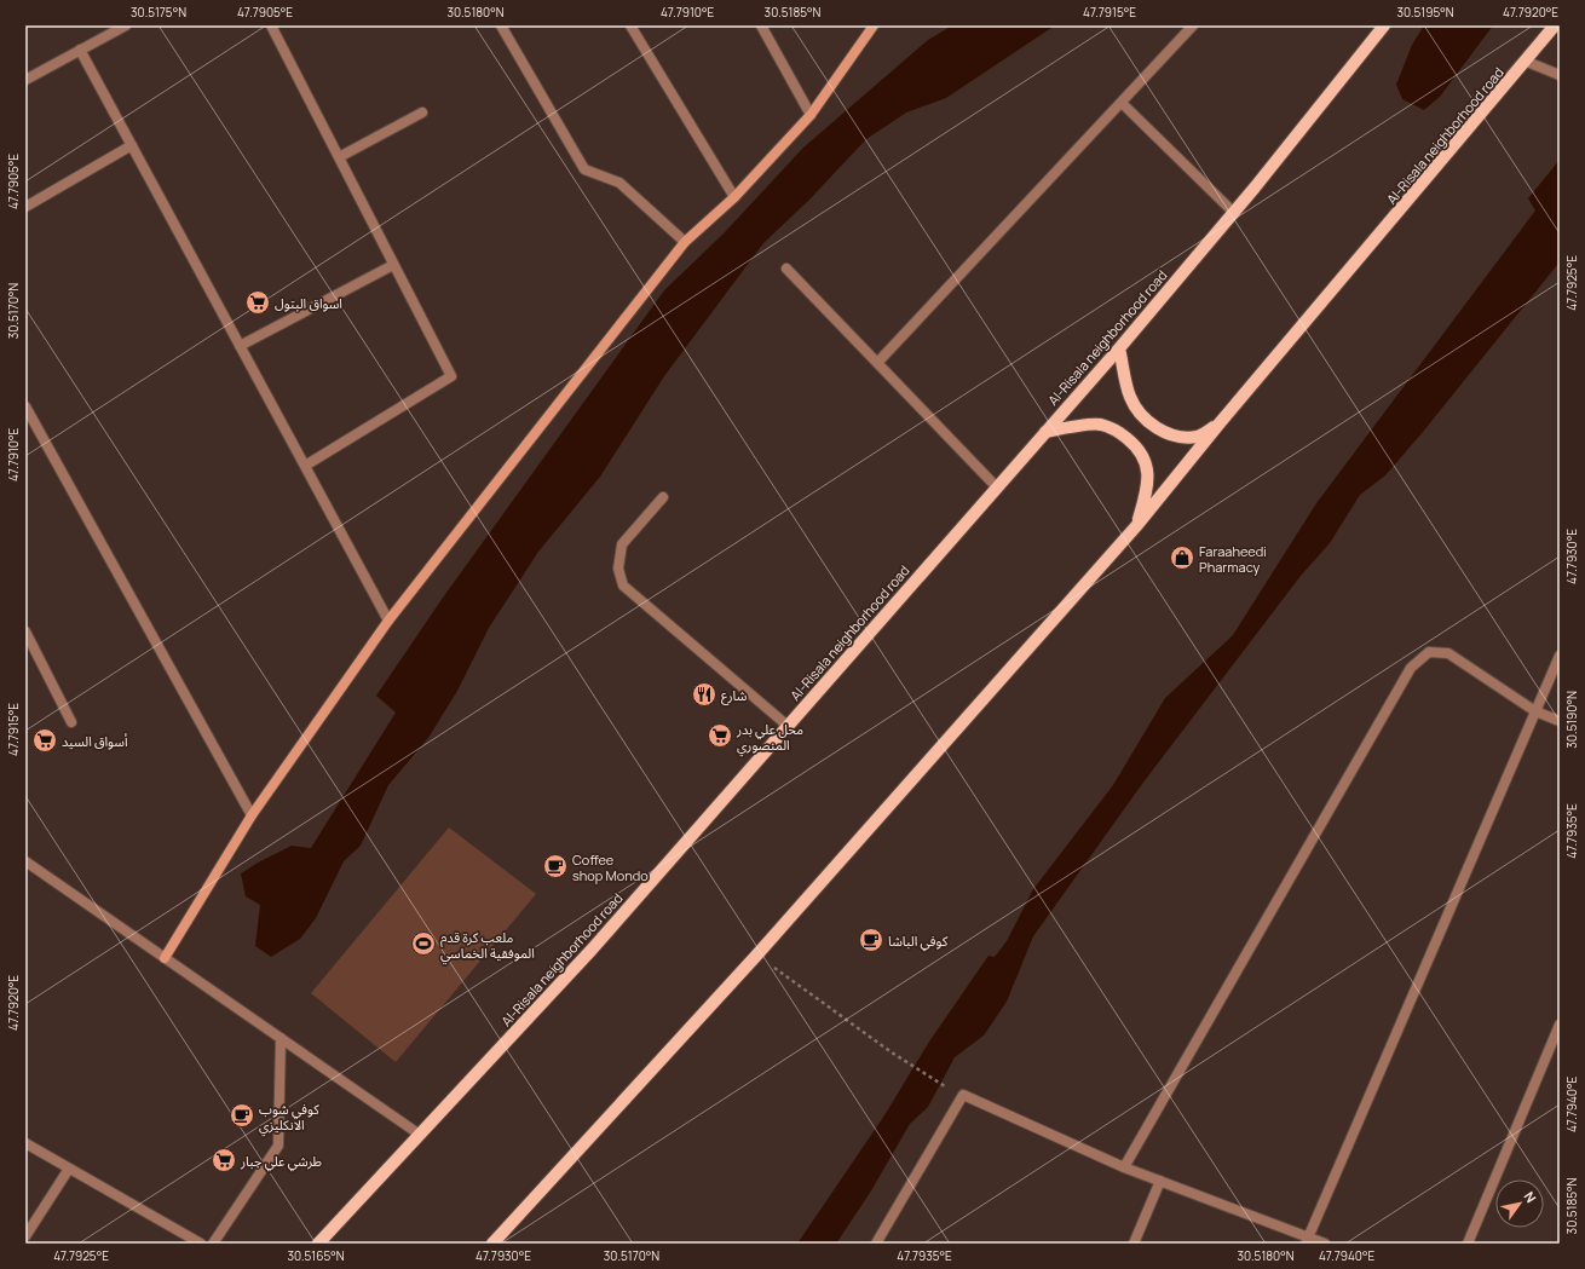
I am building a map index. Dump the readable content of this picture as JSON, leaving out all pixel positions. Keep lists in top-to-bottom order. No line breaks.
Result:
{"streets":{"main road":["Al-Risala neighborhood road"]},"places":{"supermarket":["اسواق البتول","محل علي بدر المنصوري","أسواق السيد","طرشي علي جبار"],"shop":["Faraaheedi Pharmacy"],"restaurant":["شارع"],"cafe":["Coffee shop Mondo","كوفي الباشا","كوفي شوب الانكليزي"],"sports":["ملعب كرة قدم الموفقية الخماسي"]},"north":"top right","coordinates":["30.5175°N","47.7905°E","30.5180°N","47.7910°E","30.5185°N","47.7915°E","30.5195°N","47.7920°E","47.7925°E","30.5170°N","47.7930°E","30.5190°N","47.7935°E","47.7940°E","30.5165°N"]}
